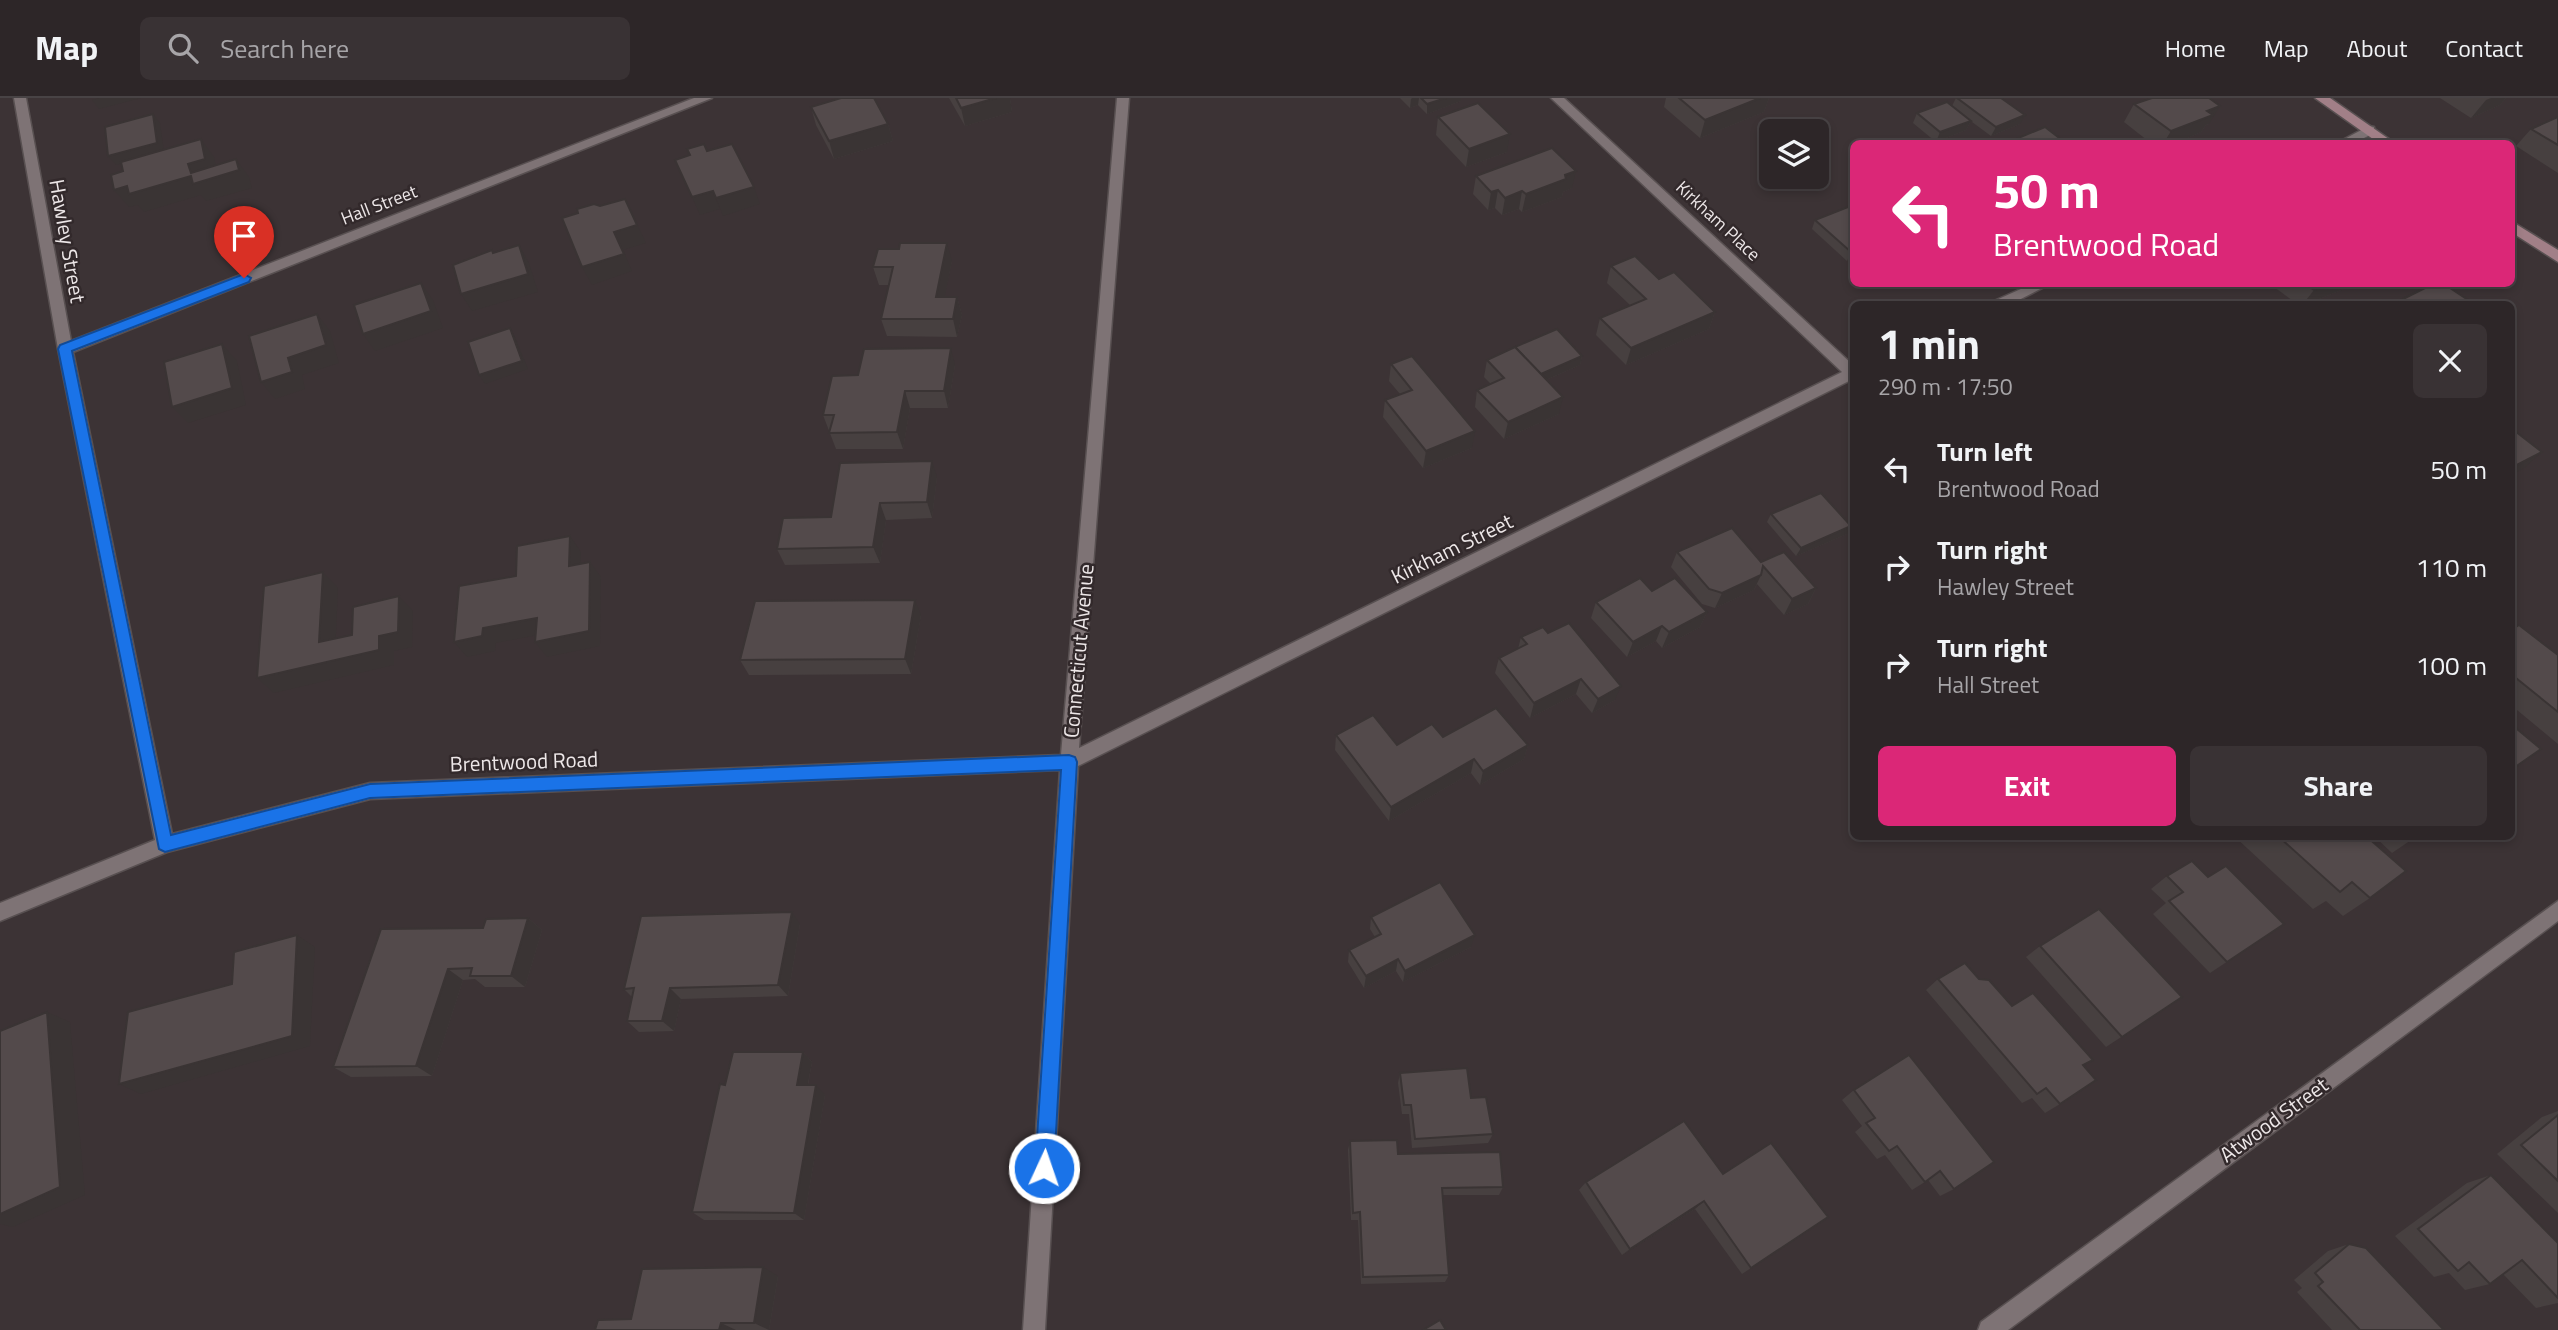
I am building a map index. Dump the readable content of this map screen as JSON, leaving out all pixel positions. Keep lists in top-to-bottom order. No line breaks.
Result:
{"streets":{"street":["Hall Street","Kirkham Place","Hawley Street","Kirkham Street","Connecticut Avenue","Brentwood Road","Atwood Street"]},"crossings":[["Hall Street","Hawley Street"],["Hawley Street","Brentwood Road"],["Kirkham Street","Connecticut Avenue"],["Kirkham Street","Brentwood Road"],["Connecticut Avenue","Brentwood Road"]],"page":{"header":"Map","search":"Search here","nav":["Home","Map","About","Contact"],"turn":["50 m","Brentwood Road"],"heading":["1 min","290 m · 17:50"],"list":[{"name":"Turn left","note":"Brentwood Road","value":"50 m"},{"name":"Turn right","note":"Hawley Street","value":"110 m"},{"name":"Turn right","note":"Hall Street","value":"100 m"}],"buttons":["Exit","Share"]}}
